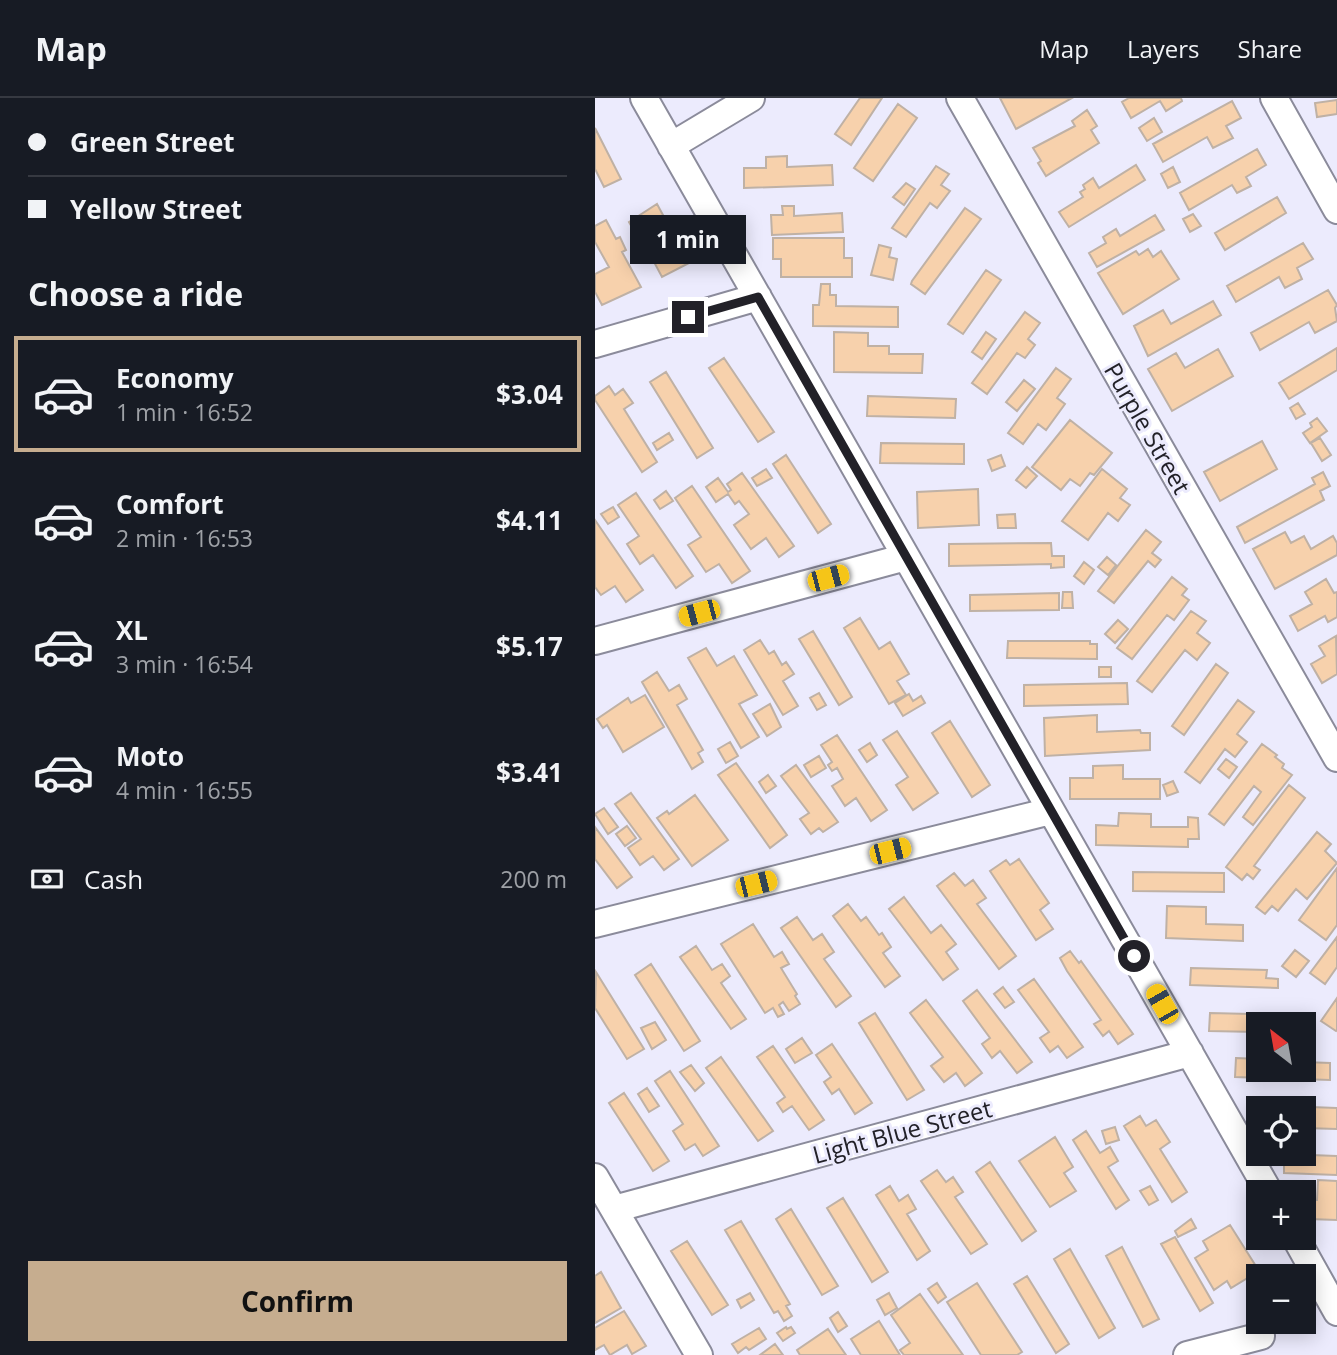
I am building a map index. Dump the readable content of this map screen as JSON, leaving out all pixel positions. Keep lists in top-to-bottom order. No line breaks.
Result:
{"streets":{"street":["Purple Street","Light Blue Street"]},"north":"top left","page":{"header":"Map","nav":["Map","Layers","Share"],"banner":["Green Street","Yellow Street"],"bubble":"1 min","heading":"Choose a ride","list":[{"name":"Economy","note":"1 min · 16:52","value":"$3.04"},{"name":"Comfort","note":"2 min · 16:53","value":"$4.11"},{"name":"XL","note":"3 min · 16:54","value":"$5.17"},{"name":"Moto","note":"4 min · 16:55","value":"$3.41"}],"pay":["Cash","200 m"],"map_buttons":["+","−"],"buttons":"Confirm"}}
